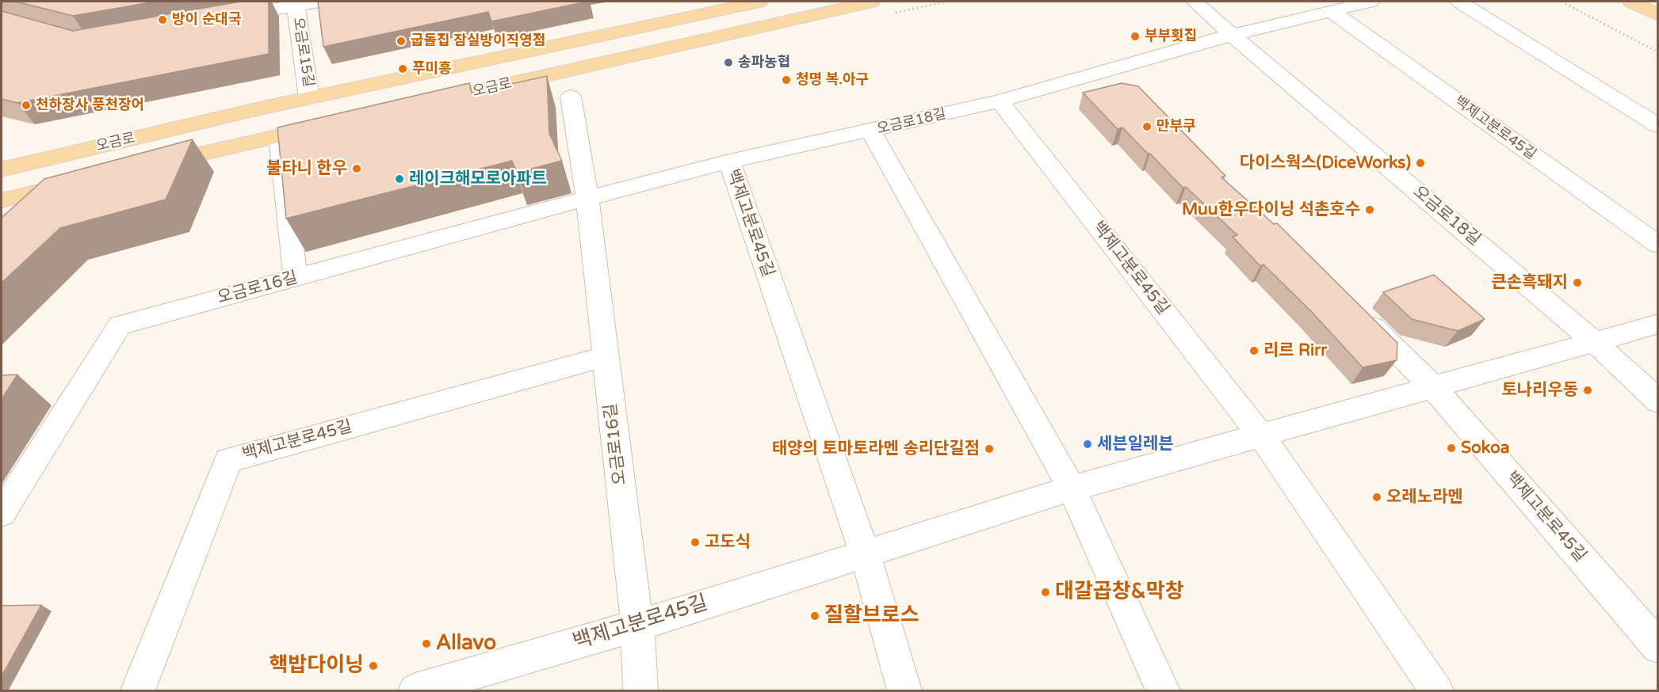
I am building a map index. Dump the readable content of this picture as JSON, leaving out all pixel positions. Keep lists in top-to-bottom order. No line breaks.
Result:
{"streets":{"main road":["오금로"],"street":["오금로15길","오금로18길","백제고분로45길","오금로16길"]},"crossings":[["오금로15길","오금로"],["오금로18길","백제고분로45길"],["오금로18길","오금로16길"],["백제고분로45길","오금로16길"]],"places":["방이 순대국","부부횟집","굽돌집 잠실방이직영점","송파농협","푸미흥","청명 복.아구","천하장사 풍천장어","만부쿠","다이스웍스(DiceWorks)","불타니 한우","레이크해모로아파트","Muu한우다이닝 석촌호수","큰손흑돼지","리르 Rirr","토나리우동","세븐일레븐","Sokoa","태양의 토마토라멘 송리단길점","오레노라멘","고도식","대갈곱창&막창","질할브로스","Allavo","핵밥다이닝"]}
